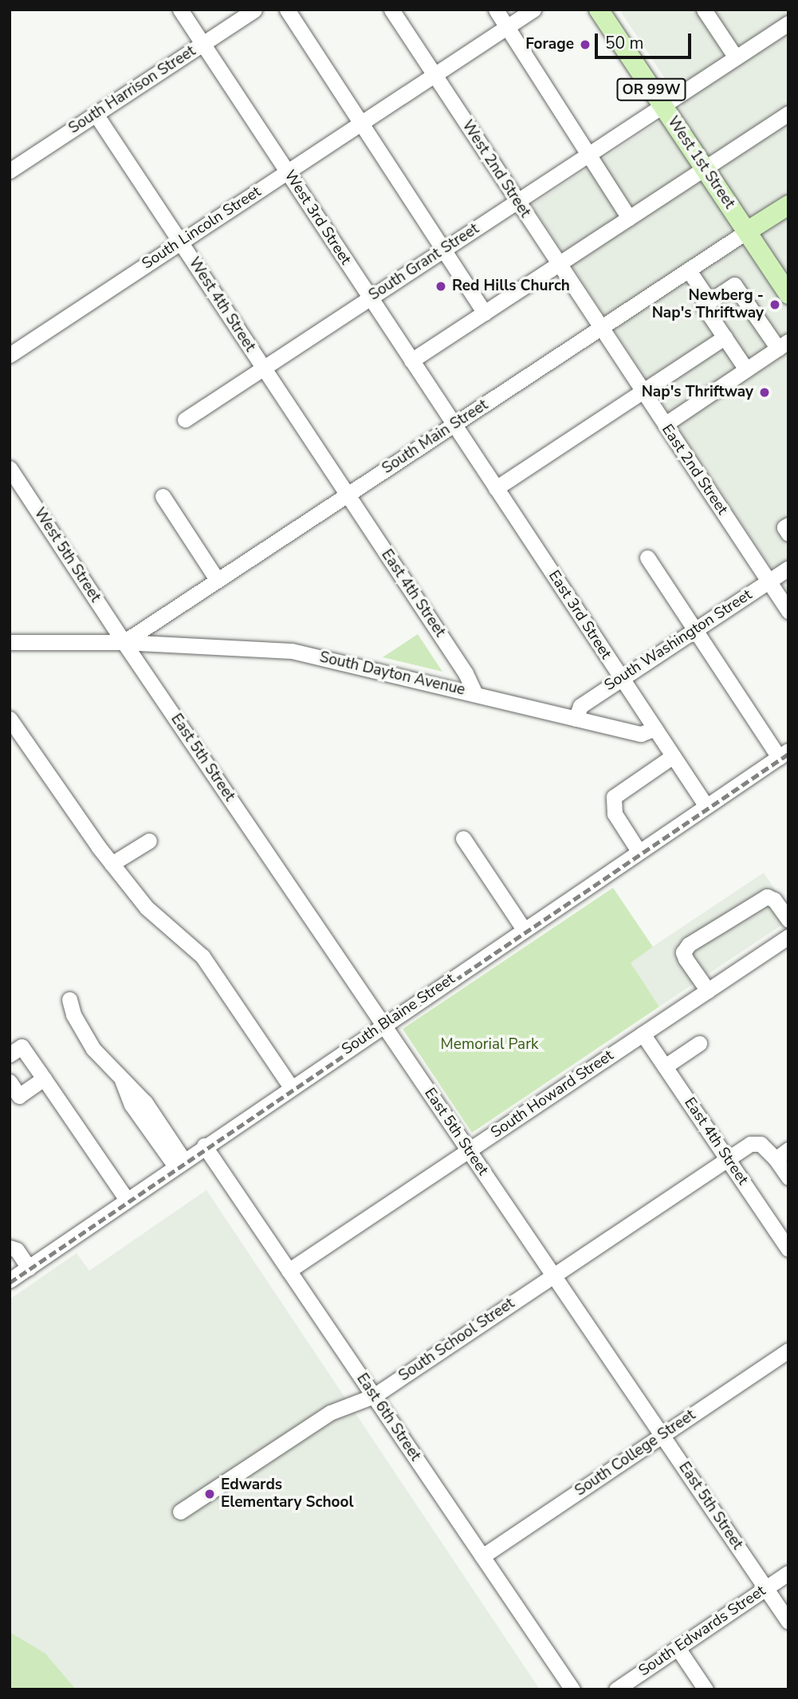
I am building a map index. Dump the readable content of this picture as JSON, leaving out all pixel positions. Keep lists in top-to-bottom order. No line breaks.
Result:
{"streets":{"main road":["OR 99W","West 1st Street"],"street":["South Harrison Street","West 2nd Street","West 3rd Street","South Lincoln Street","South Grant Street","West 4th Street","South Main Street","East 2nd Street","West 5th Street","East 4th Street","East 3rd Street","South Washington Street","South Dayton Avenue","East 5th Street","South Blaine Street","South Howard Street","South School Street","East 6th Street","South College Street","South Edwards Street"]},"crossings":[["OR 99W","West 1st Street"],["OR 99W","South Main Street"],["South Harrison Street","West 3rd Street"],["South Harrison Street","West 4th Street"],["West 1st Street","South Grant Street"],["West 1st Street","South Main Street"],["West 2nd Street","South Lincoln Street"],["West 2nd Street","South Grant Street"],["West 2nd Street","South Main Street"],["West 2nd Street","East 2nd Street"],["West 3rd Street","South Lincoln Street"],["West 3rd Street","South Grant Street"],["West 3rd Street","South Main Street"],["West 3rd Street","East 3rd Street"],["South Lincoln Street","West 4th Street"],["South Grant Street","West 4th Street"],["West 4th Street","South Main Street"],["West 4th Street","East 4th Street"],["South Main Street","East 2nd Street"],["South Main Street","West 5th Street"],["South Main Street","East 4th Street"],["South Main Street","East 3rd Street"],["South Main Street","South Dayton Avenue"],["South Main Street","East 5th Street"],["East 2nd Street","South Washington Street"],["West 5th Street","South Dayton Avenue"],["West 5th Street","East 5th Street"],["East 4th Street","South Dayton Avenue"],["East 4th Street","South Howard Street"],["East 4th Street","South School Street"],["East 3rd Street","South Washington Street"],["East 3rd Street","South Dayton Avenue"],["East 3rd Street","South Blaine Street"],["South Washington Street","South Dayton Avenue"],["South Dayton Avenue","East 5th Street"],["East 5th Street","South Blaine Street"],["East 5th Street","South Howard Street"],["East 5th Street","South School Street"],["East 5th Street","South College Street"],["East 5th Street","South Edwards Street"],["South Blaine Street","East 6th Street"],["South Howard Street","East 6th Street"],["South School Street","East 6th Street"],["East 6th Street","South College Street"]],"parks":["Memorial Park"],"places":["Forage","Red Hills Church","Newberg - Nap's Thriftway","Nap's Thriftway","Edwards Elementary School"],"scale_bar":"50 m"}
